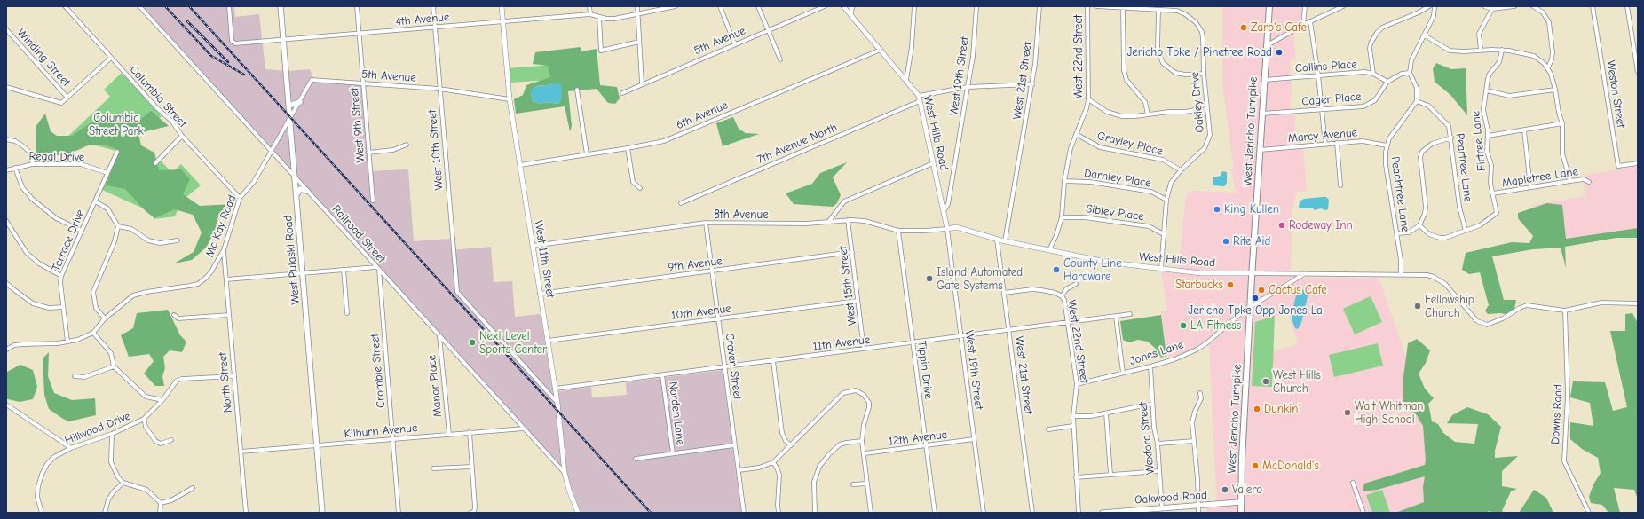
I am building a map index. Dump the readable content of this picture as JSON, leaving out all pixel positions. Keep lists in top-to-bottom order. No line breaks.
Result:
{"streets":{"main road":["West Jericho Turnpike","West Pulaski Road","Oakwood Road"],"street":["4th Avenue","5th Avenue","West 22nd Street","Winding Street","Collins Place","West 19th Street","West 21st Street","Weston Street","Columbia Street","Cager Place","Oakley Drive","6th Avenue","West 9th Street","West Hills Road","Marcy Avenue","Firtree Lane","7th Avenue North","Grayley Place","West 10th Street","Regal Drive","Peartree Lane","Mapletree Lane","Darnley Place","Peachtree Lane","Sibley Place","8th Avenue","Mc Kay Road","Railroad Street","Terrace Drive","West 11th Street","9th Avenue","West 15th Street","10th Avenue","11th Avenue","Jones Lane","Craven Street","Tippin Drive","Crombie Street","North Street","Manor Place","Norden Lane","Downs Road","Hillwood Drive","Kilburn Avenue","12th Avenue","Wexford Street"]},"crossings":[["4th Avenue","West 9th Street"],["4th Avenue","West 10th Street"],["4th Avenue","West 11th Street"],["4th Avenue","West Pulaski Road"],["5th Avenue","West 9th Street"],["5th Avenue","West 10th Street"],["5th Avenue","Mc Kay Road"],["5th Avenue","West 11th Street"],["5th Avenue","West Pulaski Road"],["West 22nd Street","West 21st Street"],["West 22nd Street","West Hills Road"],["West 22nd Street","Grayley Place"],["West 22nd Street","Darnley Place"],["West 22nd Street","Sibley Place"],["West 22nd Street","11th Avenue"],["West 22nd Street","Jones Lane"],["Collins Place","Cager Place"],["Collins Place","West Jericho Turnpike"],["West 19th Street","West Hills Road"],["West 19th Street","8th Avenue"],["West 19th Street","11th Avenue"],["West 19th Street","12th Avenue"],["West 21st Street","West Hills Road"],["West 21st Street","11th Avenue"],["Columbia Street","Mc Kay Road"],["Cager Place","West Jericho Turnpike"],["Oakley Drive","West Hills Road"],["Oakley Drive","Grayley Place"],["Oakley Drive","Darnley Place"],["Oakley Drive","Sibley Place"],["6th Avenue","West Hills Road"],["6th Avenue","West 11th Street"],["West Jericho Turnpike","West Hills Road"],["West Jericho Turnpike","Marcy Avenue"],["West Jericho Turnpike","Jones Lane"],["West Jericho Turnpike","Oakwood Road"],["West Hills Road","7th Avenue North"],["West Hills Road","Peachtree Lane"],["West Hills Road","8th Avenue"],["West Hills Road","Jones Lane"],["West Hills Road","Downs Road"],["Marcy Avenue","Peachtree Lane"],["Firtree Lane","Peartree Lane"],["Firtree Lane","Mapletree Lane"],["West 10th Street","West 11th Street"],["Regal Drive","Terrace Drive"],["Peartree Lane","Peachtree Lane"],["8th Avenue","West 11th Street"],["8th Avenue","West 15th Street"],["8th Avenue","Craven Street"],["8th Avenue","Tippin Drive"],["Mc Kay Road","Railroad Street"],["Mc Kay Road","Terrace Drive"],["Mc Kay Road","West Pulaski Road"],["Mc Kay Road","North Street"],["Railroad Street","West 11th Street"],["Railroad Street","West Pulaski Road"],["Railroad Street","Crombie Street"],["Railroad Street","Manor Place"],["Railroad Street","Kilburn Avenue"],["West 11th Street","9th Avenue"],["West 11th Street","10th Avenue"],["West 11th Street","11th Avenue"],["West Pulaski Road","Kilburn Avenue"],["9th Avenue","West 15th Street"],["9th Avenue","Craven Street"],["West 15th Street","10th Avenue"],["West 15th Street","11th Avenue"],["10th Avenue","Craven Street"],["11th Avenue","Craven Street"],["11th Avenue","Tippin Drive"],["11th Avenue","Norden Lane"],["Jones Lane","Wexford Street"],["Tippin Drive","12th Avenue"],["Crombie Street","Kilburn Avenue"],["North Street","Hillwood Drive"],["North Street","Kilburn Avenue"],["Manor Place","Kilburn Avenue"],["Wexford Street","Oakwood Road"]],"parks":["Columbia Street Park"],"places":["Zaro's Cafe","Jericho Tpke / Pinetree Road","King Kullen","Rodeway Inn","Rite Aid","County Line Hardware","Island Automated Gate Systems","Starbucks","Cactus Cafe","Jericho Tpke Opp Jones La","Fellowship Church","LA Fitness","Next Level Sports Center","West Hills Church","Dunkin'","Walt Whitman High School","McDonald's","Valero"]}
